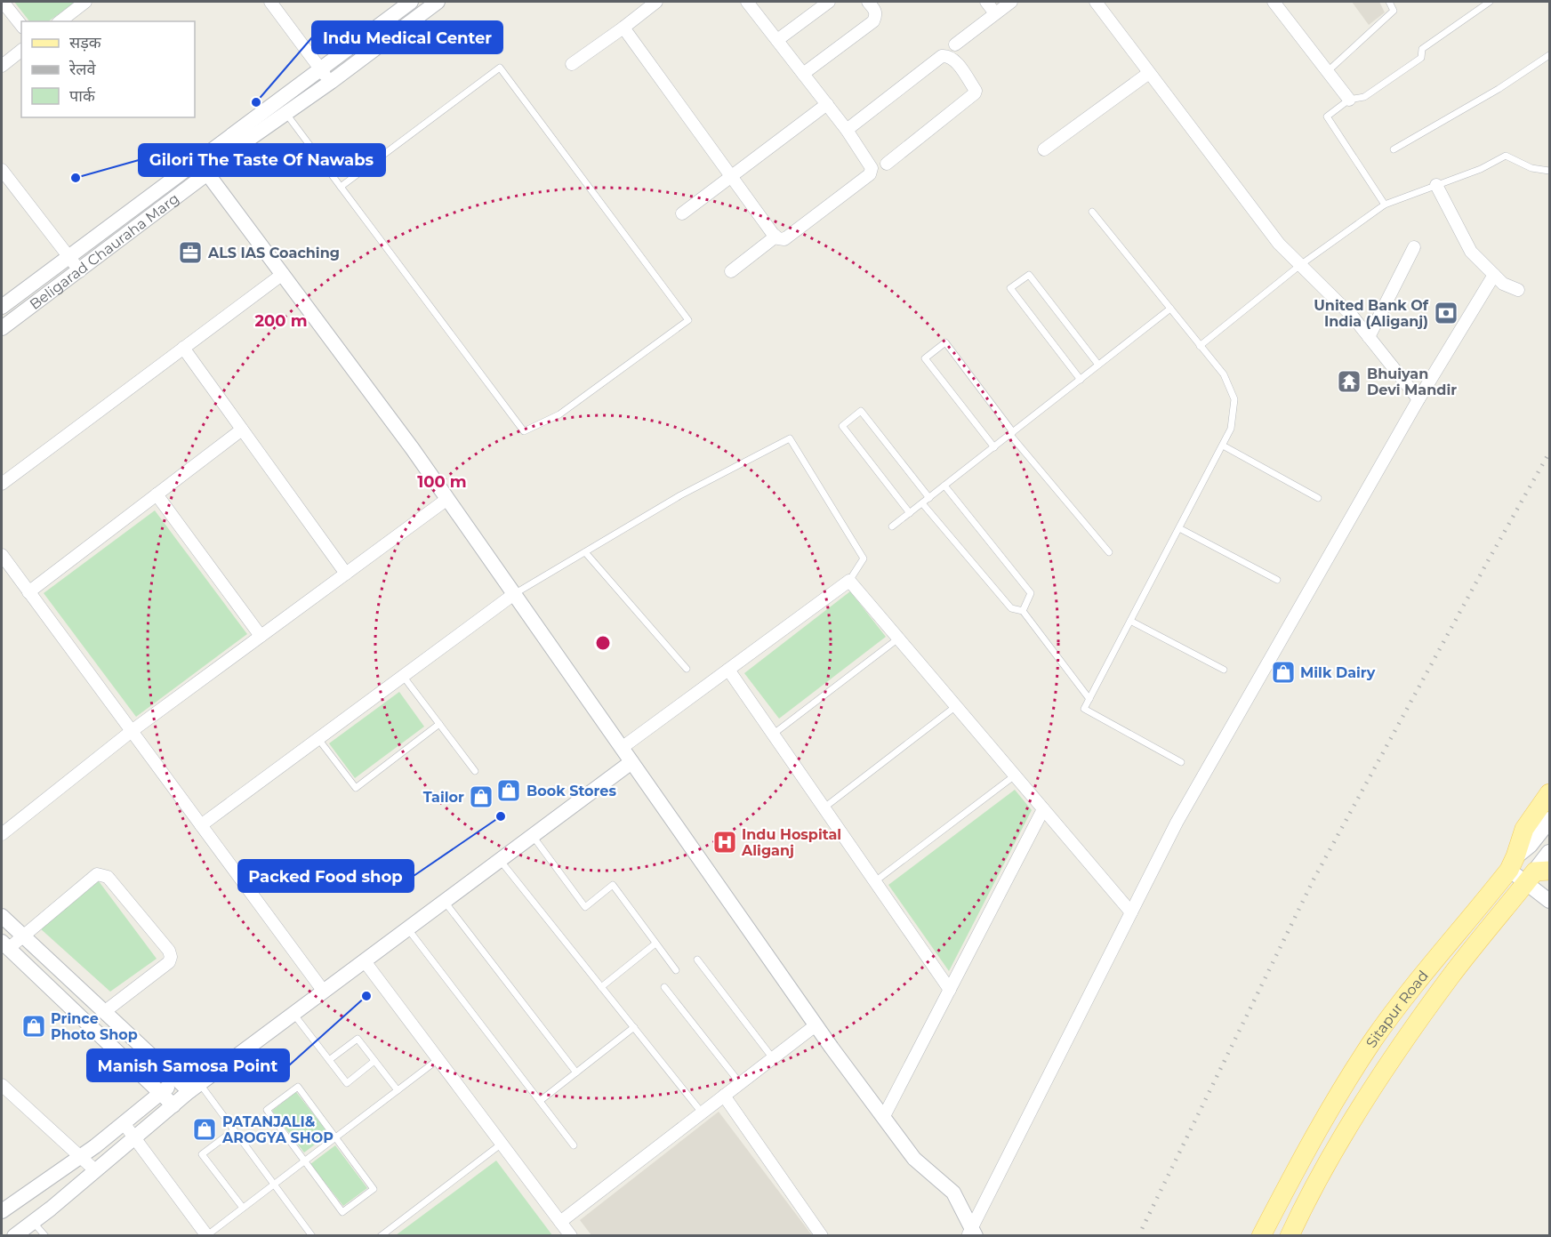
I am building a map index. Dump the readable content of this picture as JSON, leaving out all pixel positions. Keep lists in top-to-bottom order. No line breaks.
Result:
{"streets":{"main road":["Sitapur Road"],"street":["Beligarad Chauraha Marg"]},"places":{"other":["Indu Medical Center","Gilori The Taste Of Nawabs","Packed Food shop","Manish Samosa Point"],"office":["ALS IAS Coaching"],"bank":["United Bank Of India (Aliganj)"],"temple":["Bhuiyan Devi Mandir"],"shop":["Milk Dairy","Book Stores","Tailor","Prince Photo Shop","PATANJALI& AROGYA SHOP"],"hospital":["Indu Hospital Aliganj"]},"legend":["सड़क","रेलवे","पार्क"],"rings":["200 m","100 m"]}
